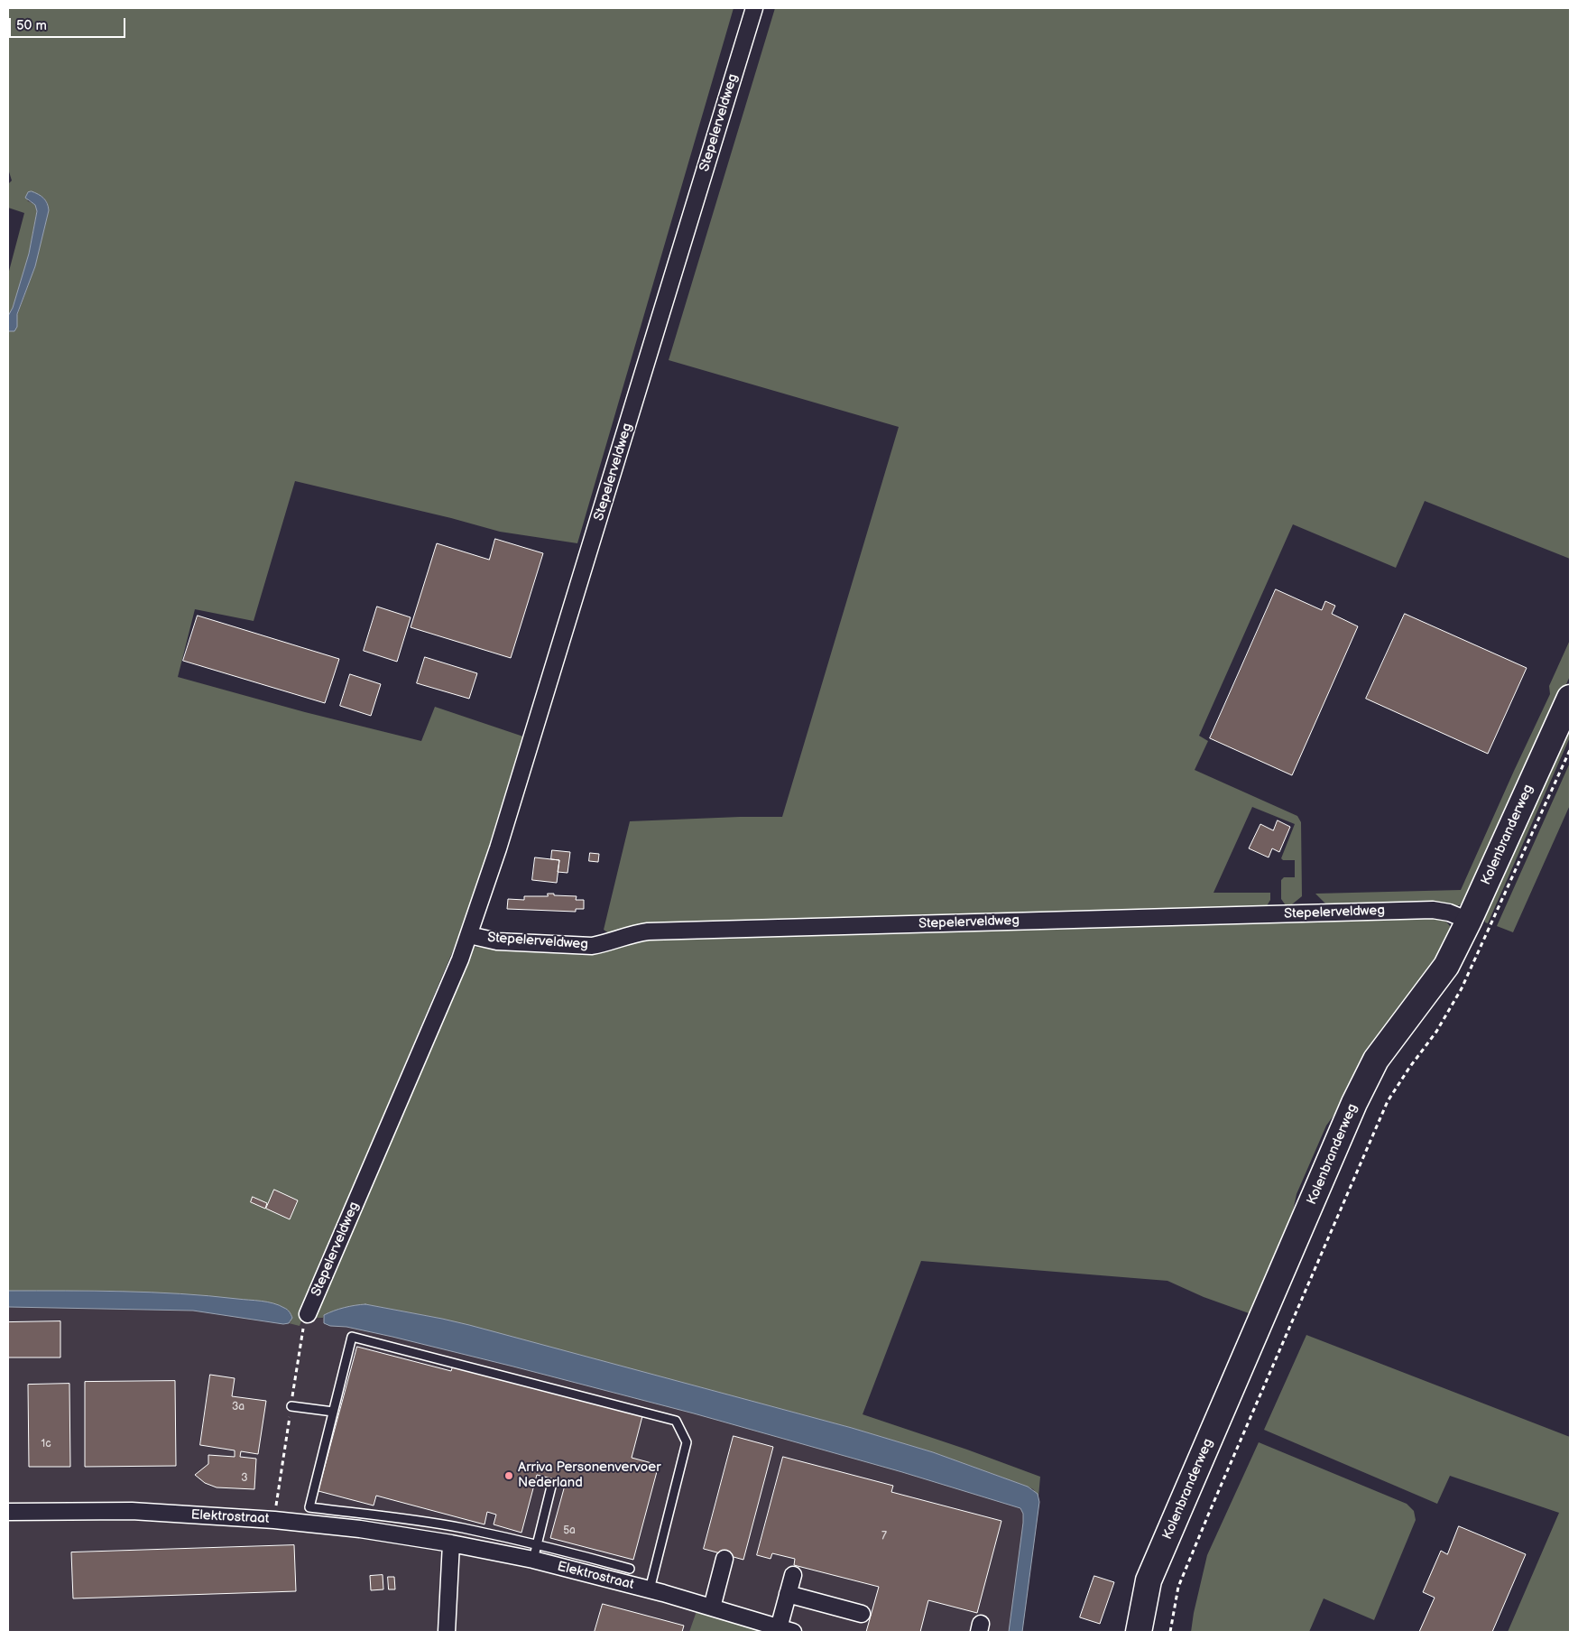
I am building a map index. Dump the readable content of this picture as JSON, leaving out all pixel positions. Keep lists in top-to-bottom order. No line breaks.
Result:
{"streets":{"main road":["Kolenbranderweg"],"street":["Stepelerveldweg","Elektrostraat"]},"crossings":[["Stepelerveldweg","Kolenbranderweg"]],"places":["Arriva Personenvervoer Nederland"],"house_numbers":["3a","1c","3","5a","7"],"scale_bar":"50 m"}
